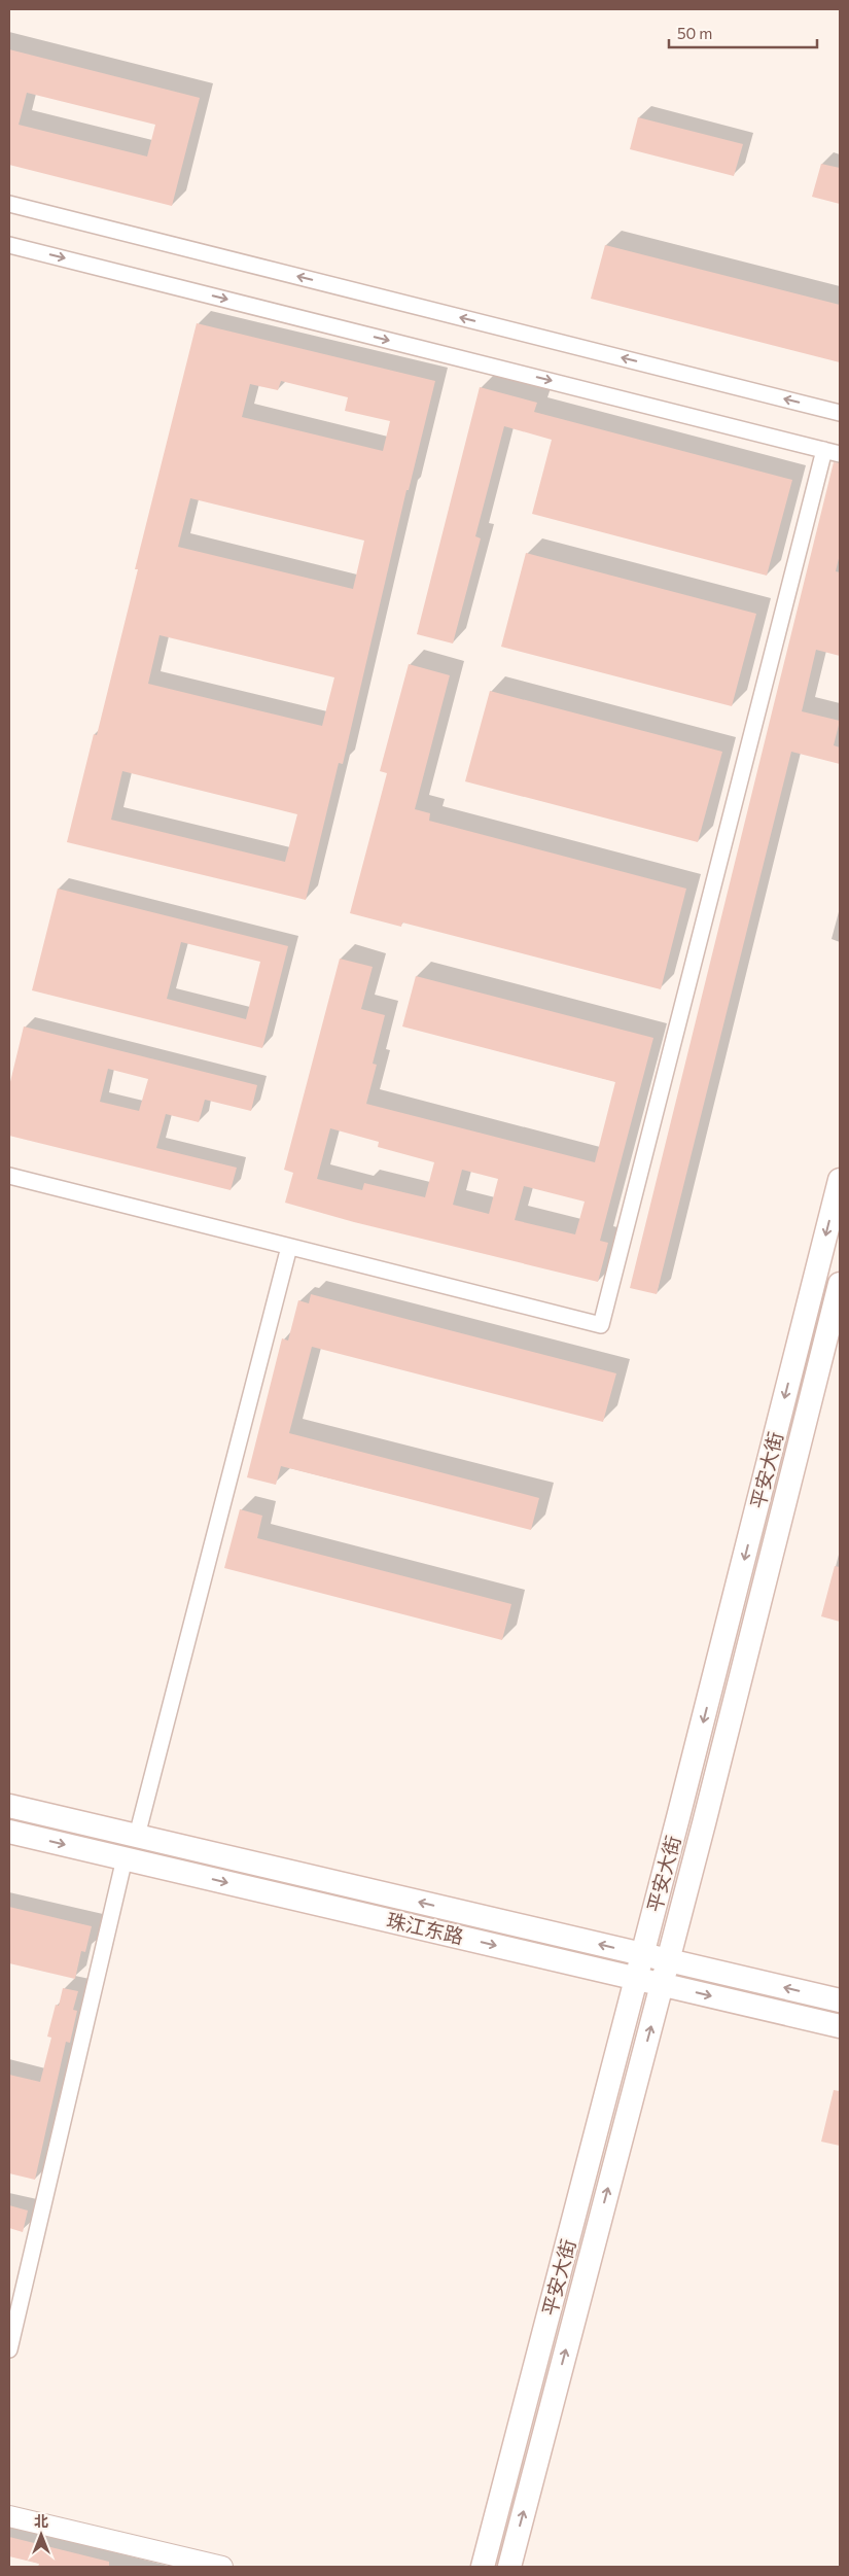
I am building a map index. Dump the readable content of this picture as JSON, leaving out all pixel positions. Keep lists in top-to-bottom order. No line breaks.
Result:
{"streets":{"main road":["平安大街","珠江东路"]},"crossings":[["平安大街","珠江东路"]],"scale_bar":"50 m","north":"top"}
